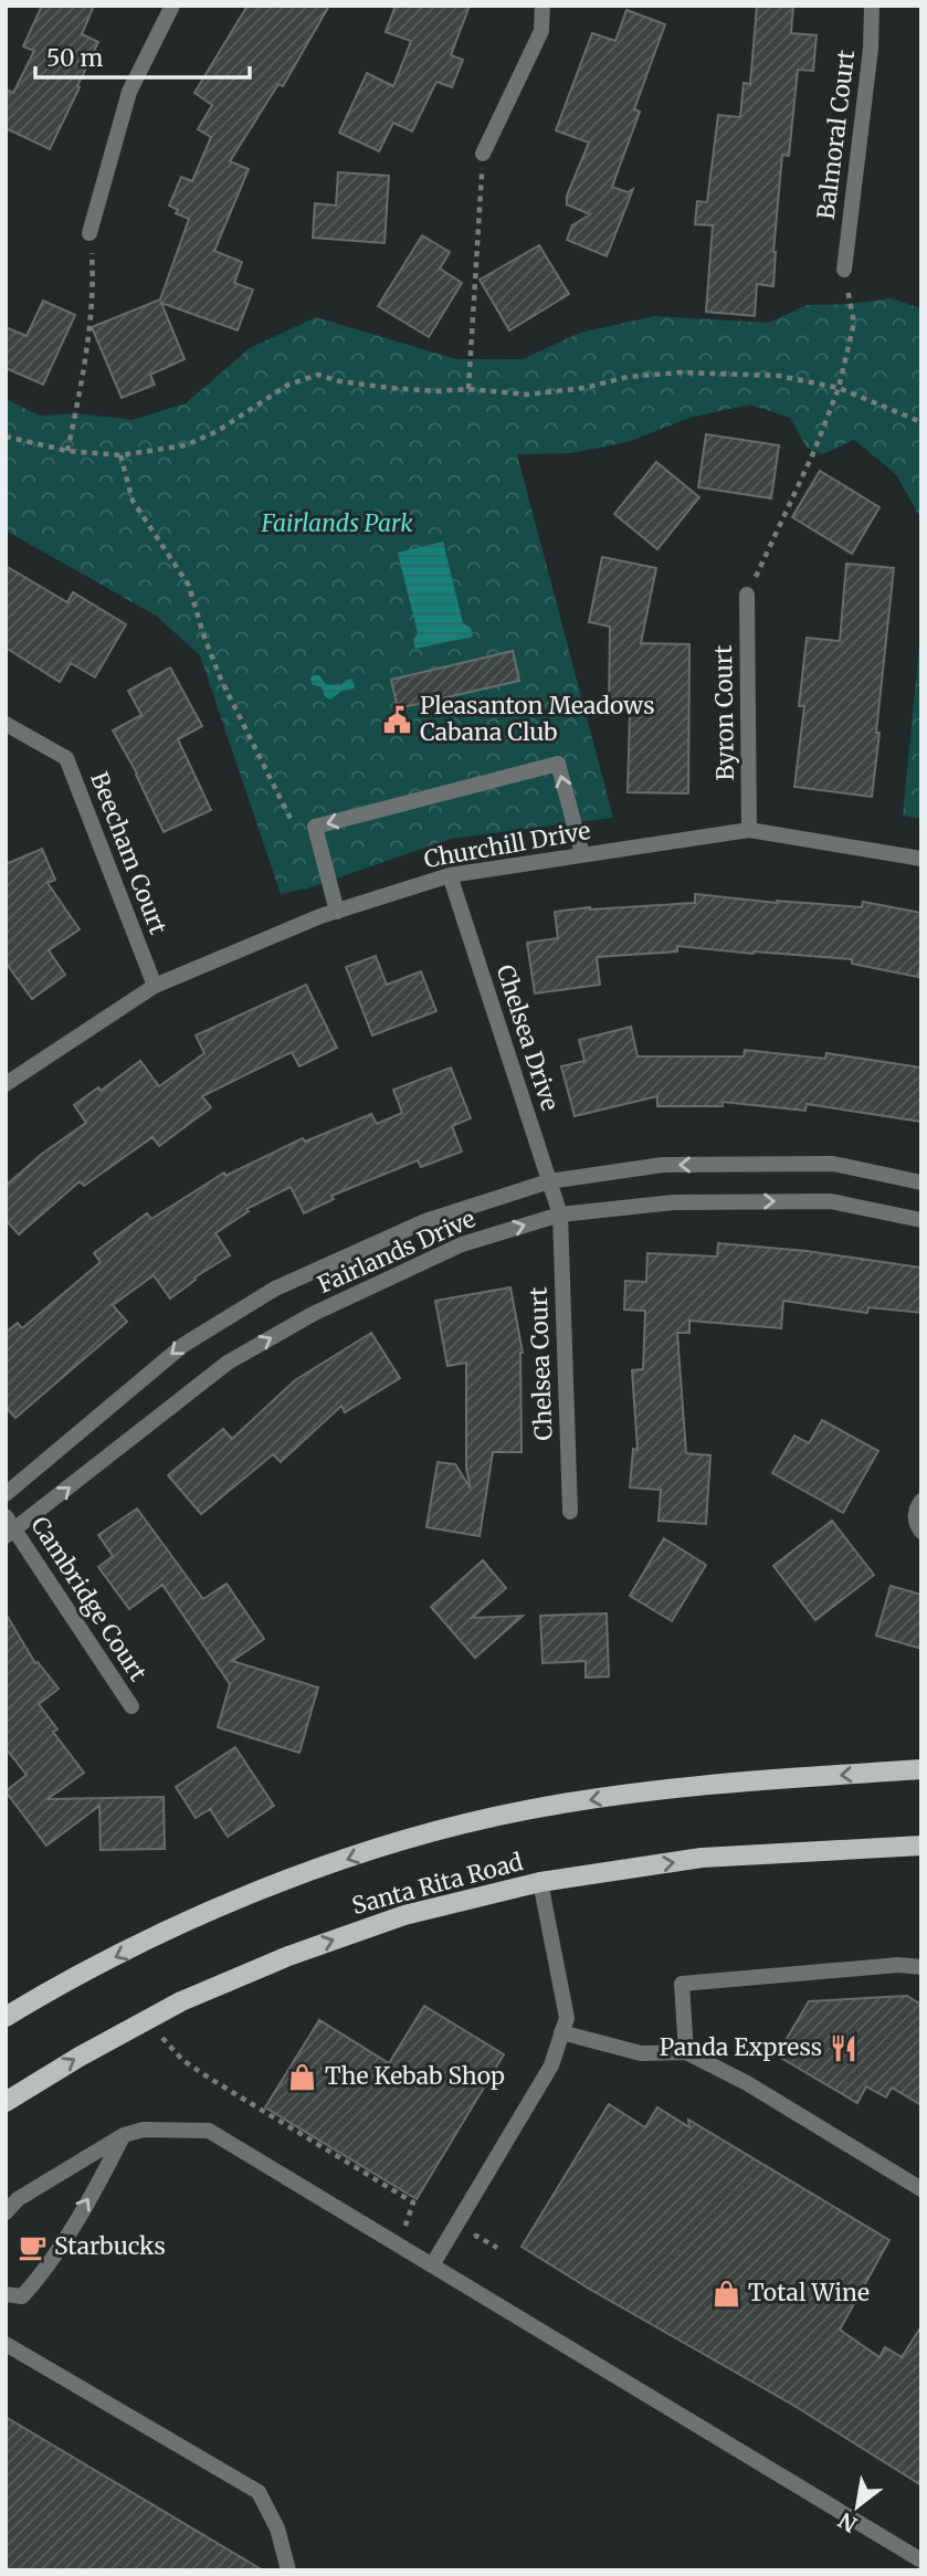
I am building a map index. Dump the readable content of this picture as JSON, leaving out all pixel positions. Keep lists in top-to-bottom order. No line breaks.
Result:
{"streets":{"main road":["Santa Rita Road"],"street":["Balmoral Court","Byron Court","Churchill Drive","Beecham Court","Chelsea Drive","Fairlands Drive","Chelsea Court","Cambridge Court"]},"crossings":[["Byron Court","Churchill Drive"],["Churchill Drive","Beecham Court"],["Churchill Drive","Chelsea Drive"],["Chelsea Drive","Fairlands Drive"],["Chelsea Drive","Chelsea Court"],["Fairlands Drive","Chelsea Court"],["Fairlands Drive","Cambridge Court"]],"parks":["Fairlands Park"],"places":{"public building":["Pleasanton Meadows Cabana Club"],"restaurant":["Panda Express"],"shop":["The Kebab Shop","Total Wine"],"cafe":["Starbucks"]},"scale_bar":"50 m","north":"bottom left"}
